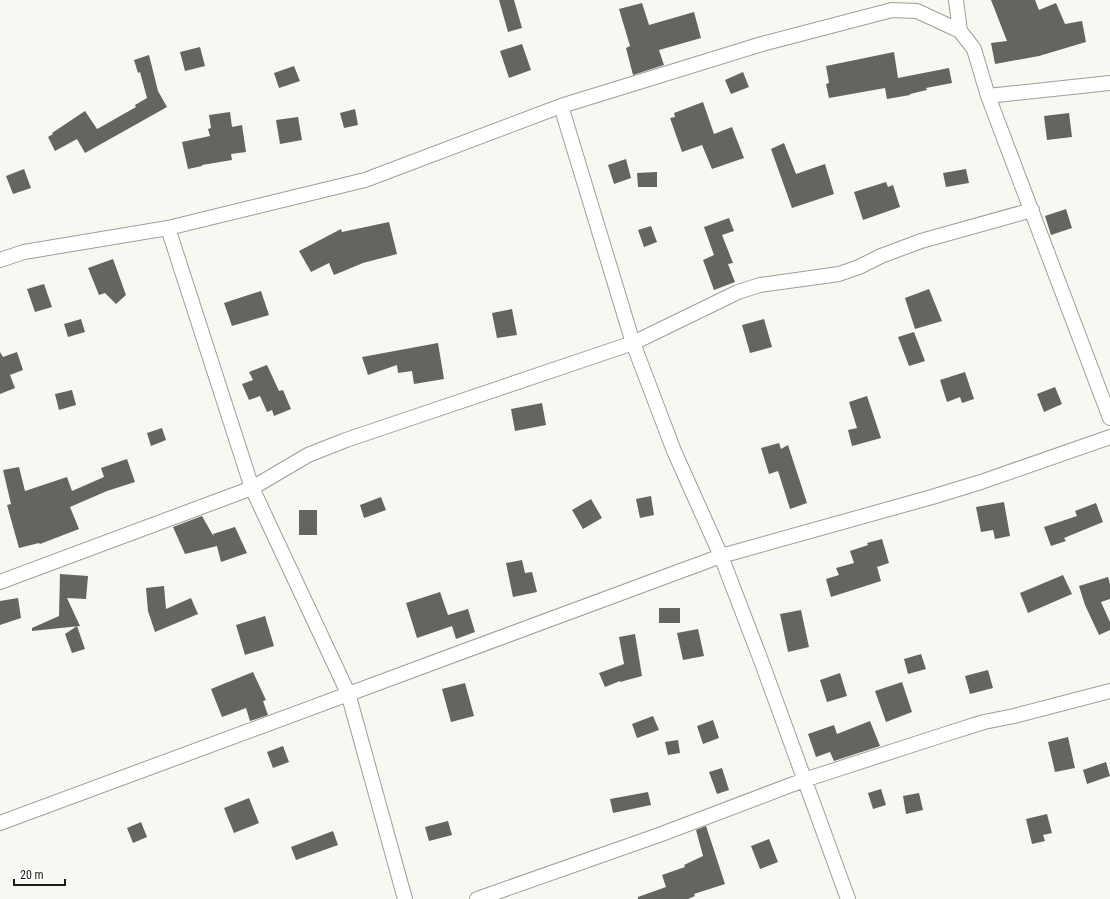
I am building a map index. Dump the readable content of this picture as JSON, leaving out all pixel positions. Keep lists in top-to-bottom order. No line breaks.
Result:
{"scale_bar":"20 m"}
